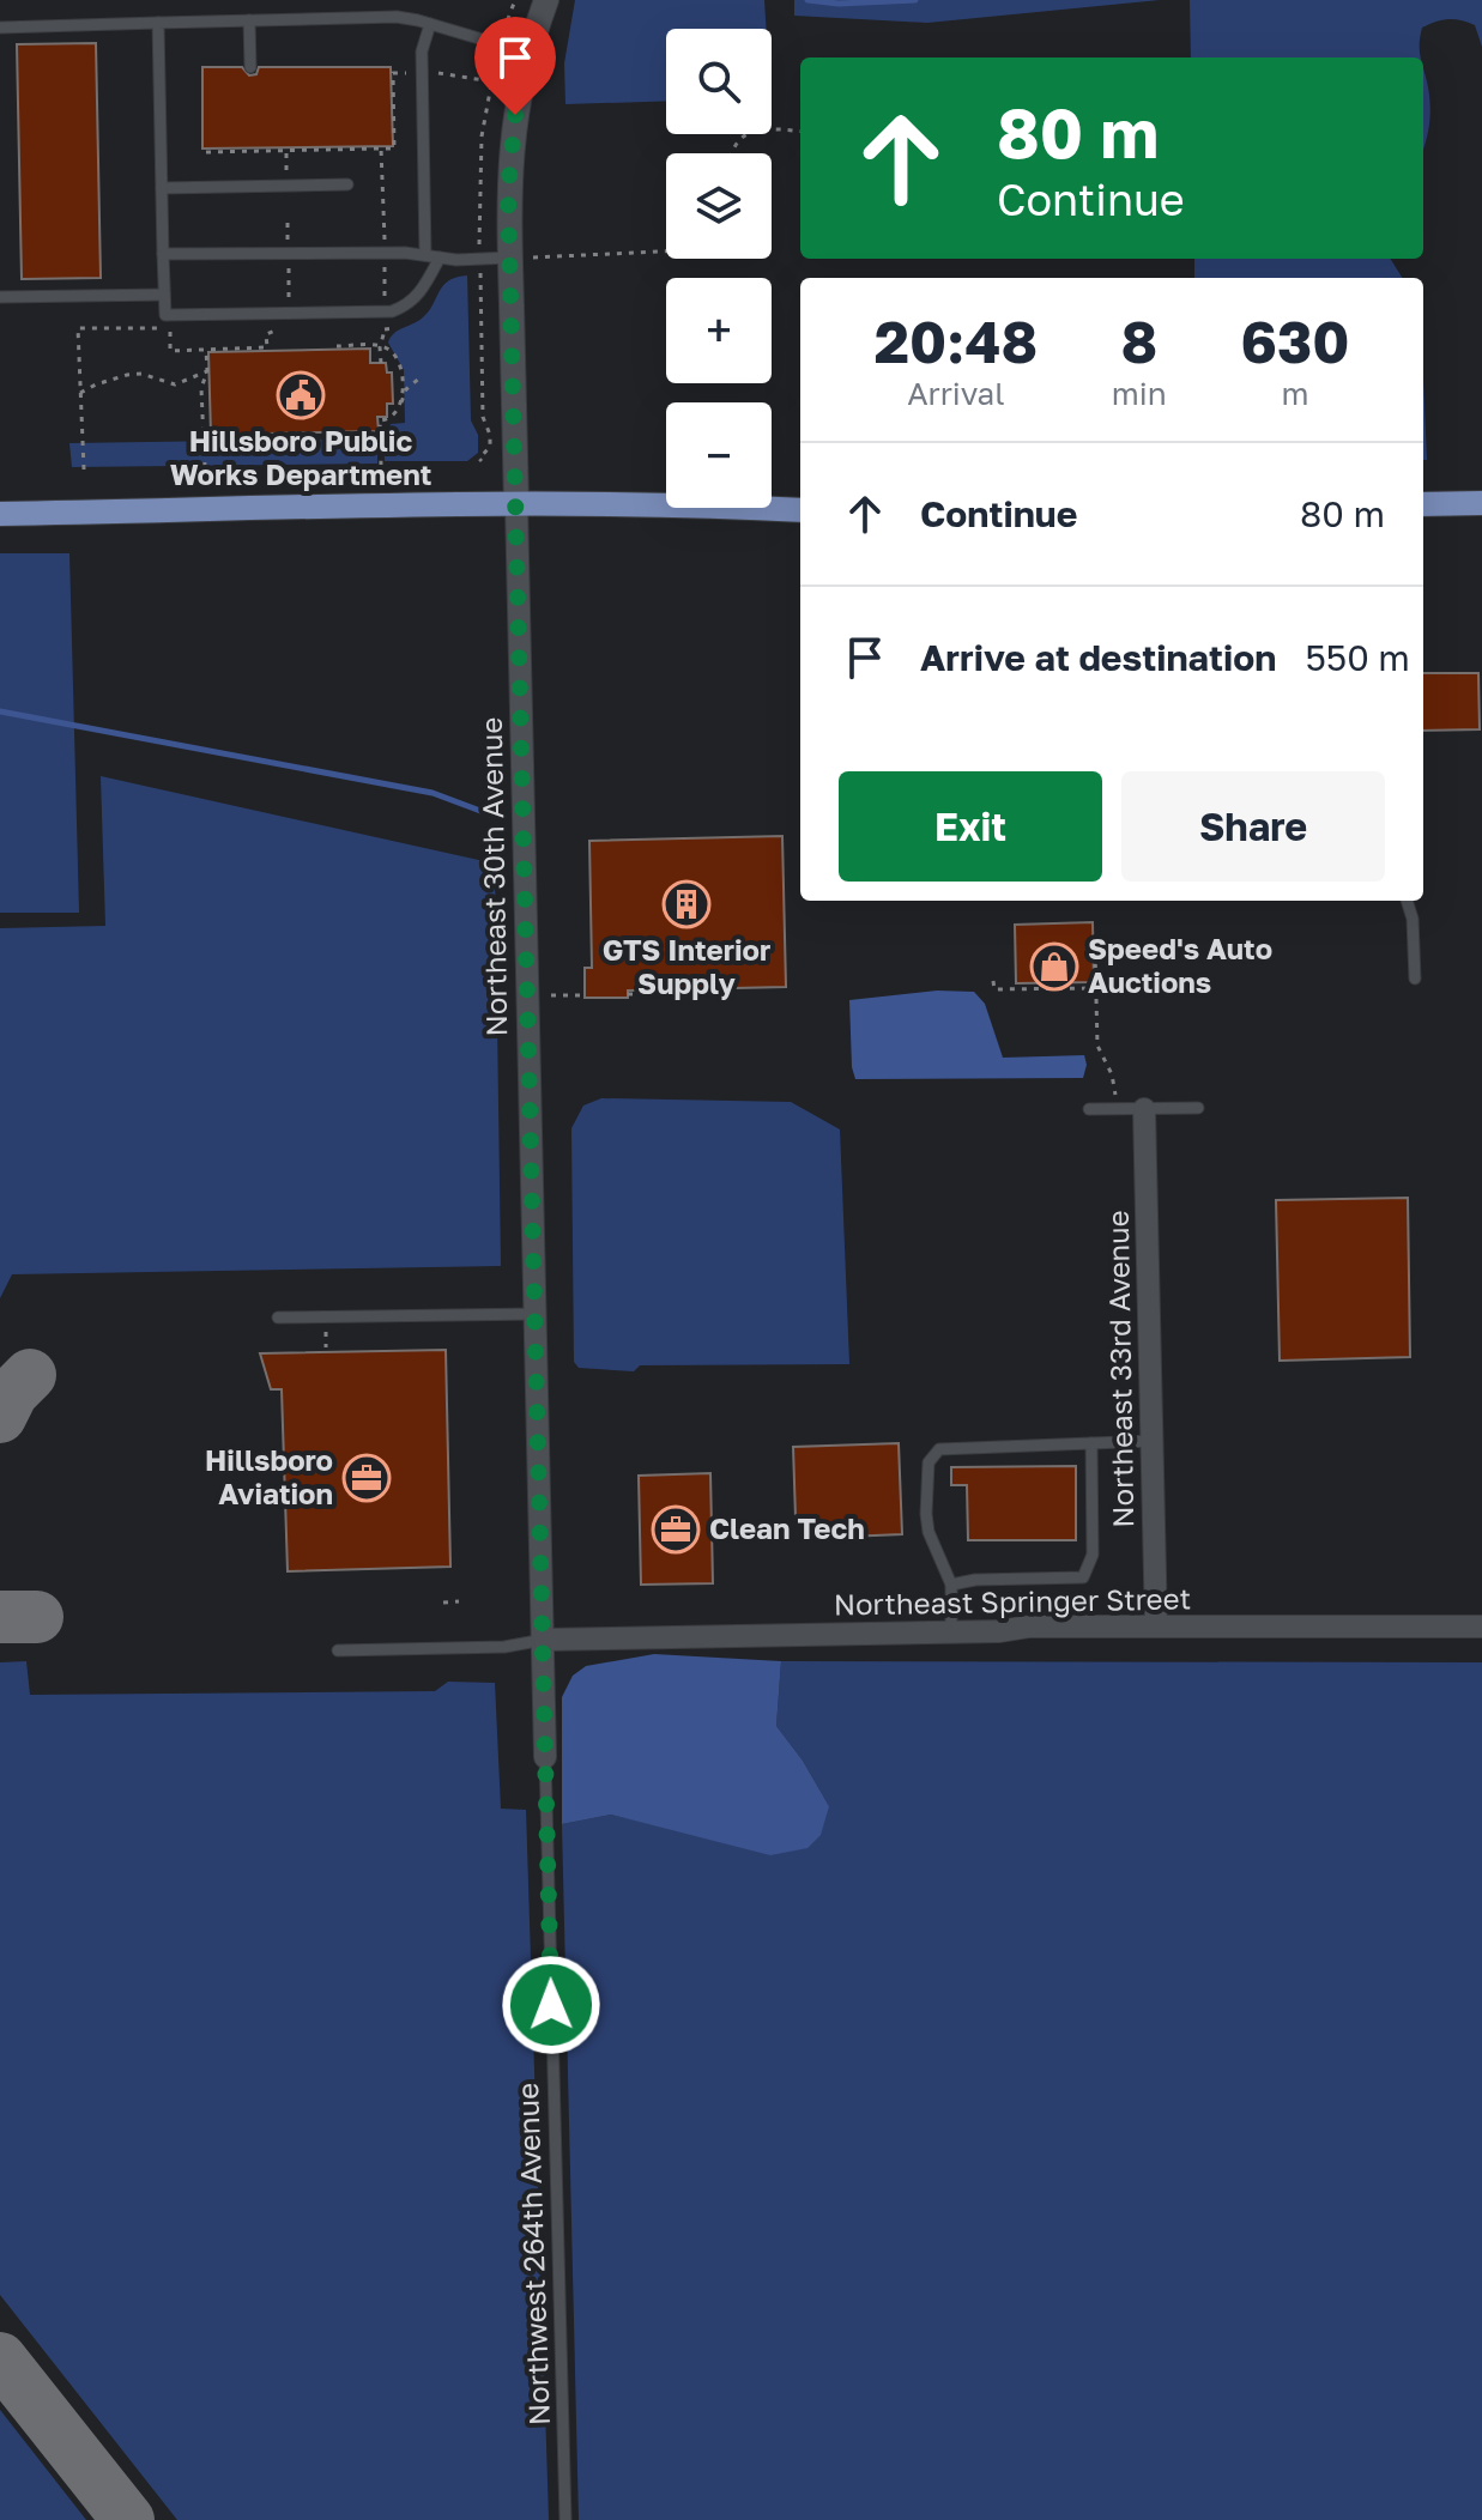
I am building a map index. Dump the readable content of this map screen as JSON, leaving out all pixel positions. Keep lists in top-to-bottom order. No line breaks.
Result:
{"streets":{"street":["Northeast 30th Avenue","Northeast 33rd Avenue","Northeast Springer Street"],"lane":["Northwest 264th Avenue"]},"crossings":[["Northeast 30th Avenue","Northeast Springer Street"],["Northeast 30th Avenue","Northwest 264th Avenue"],["Northeast 33rd Avenue","Northeast Springer Street"]],"places":{"public building":["Hillsboro Public Works Department"],"building":["GTS Interior Supply"],"shop":["Speed's Auto Auctions"],"office":["Hillsboro Aviation","Clean Tech"]},"page":{"map_buttons":["+","−"],"turn":["80 m","Continue"],"eta":["20:48","Arrival","8","min","630","m"],"list":[{"name":"Continue","value":"80 m"},{"name":"Arrive at destination","value":"550 m"}],"buttons":["Exit","Share"]}}
